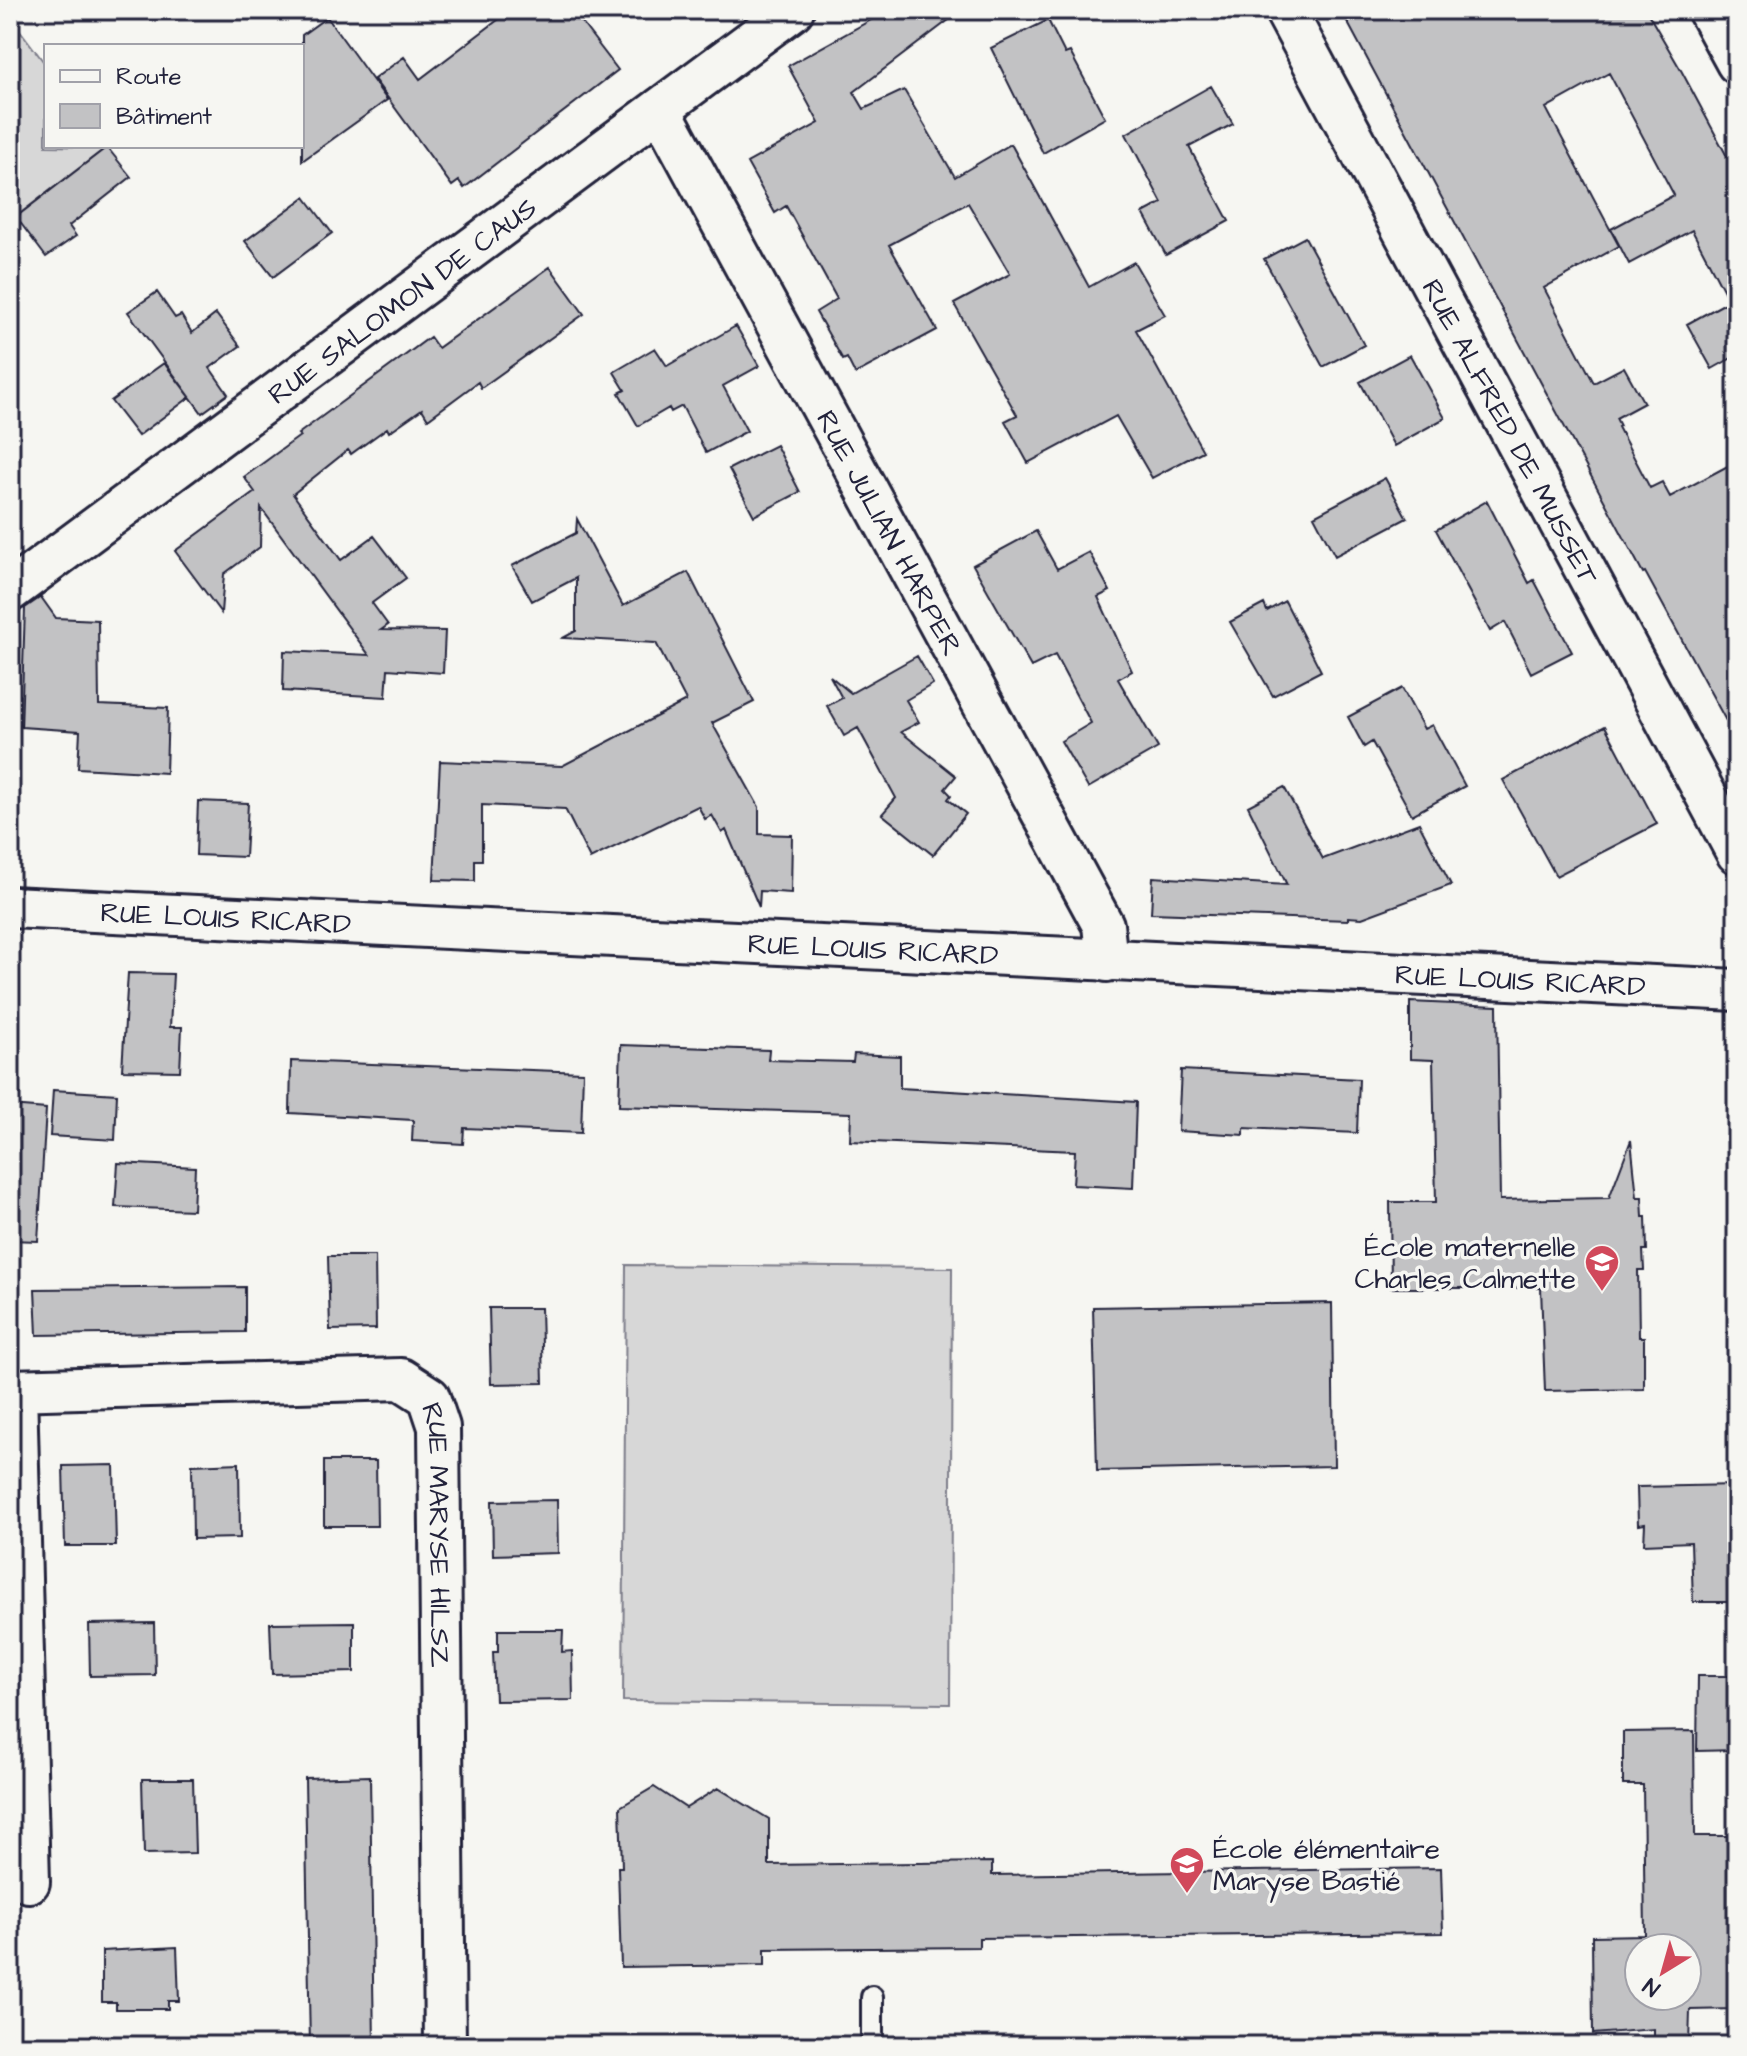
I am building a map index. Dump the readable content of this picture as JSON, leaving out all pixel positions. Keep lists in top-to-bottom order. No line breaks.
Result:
{"streets":{"street":["RUE SALOMON DE CAUS","RUE ALFRED DE MUSSET","RUE JULIAN HARPER","RUE LOUIS RICARD","RUE MARYSE HILSZ"]},"crossings":[["RUE SALOMON DE CAUS","RUE JULIAN HARPER"],["RUE JULIAN HARPER","RUE LOUIS RICARD"]],"places":{"school or university":["École maternelle Charles Calmette","École élémentaire Maryse Bastié"]},"legend":["Route","Bâtiment"],"north":"bottom left"}
